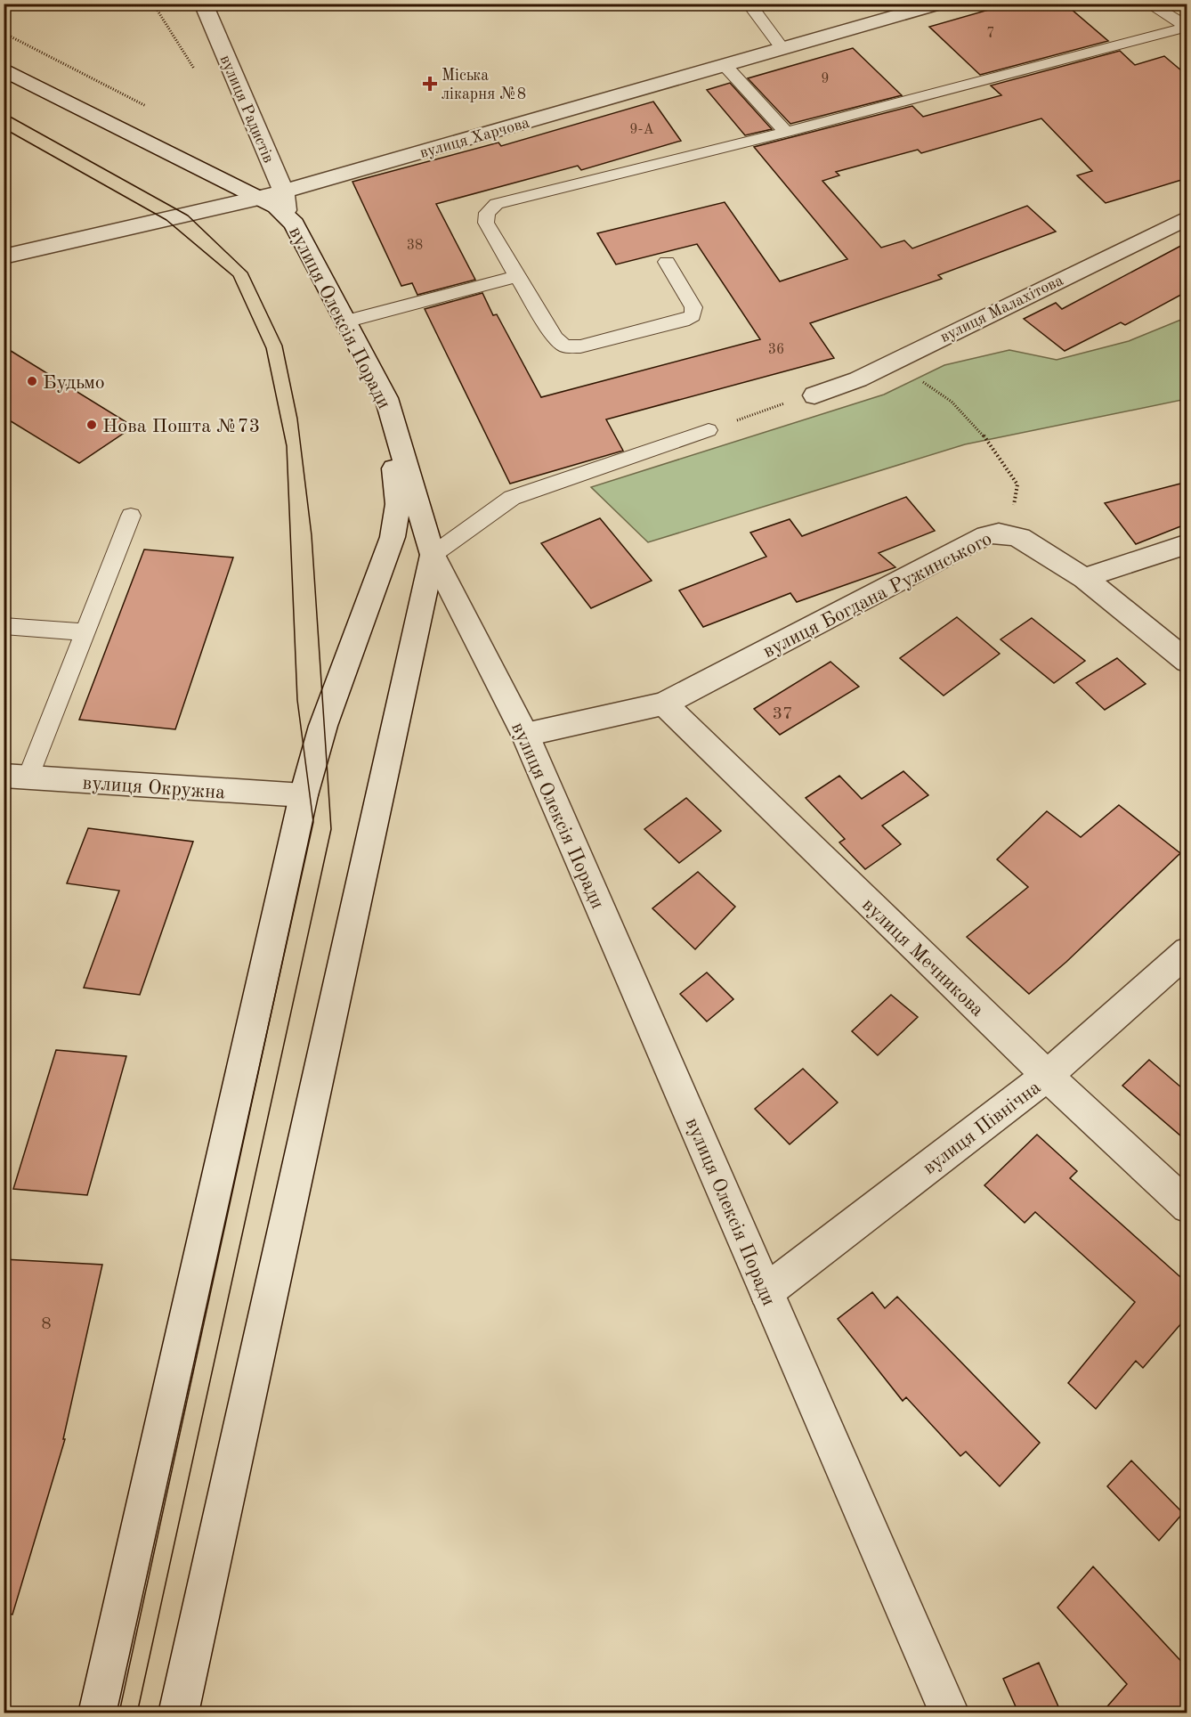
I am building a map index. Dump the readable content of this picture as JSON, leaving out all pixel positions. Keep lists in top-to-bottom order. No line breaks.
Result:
{"streets":{"street":["вулиця Радистів","вулиця Харчова","вулиця Малахітова","вулиця Олексія Поради","вулиця Богдана Ружинського","вулиця Окружна","вулиця Мечникова","вулиця Північна"]},"crossings":[["вулиця Радистів","вулиця Харчова"],["вулиця Радистів","вулиця Олексія Поради"],["вулиця Харчова","вулиця Олексія Поради"],["вулиця Олексія Поради","вулиця Богдана Ружинського"],["вулиця Олексія Поради","вулиця Північна"],["вулиця Богдана Ружинського","вулиця Мечникова"],["вулиця Мечникова","вулиця Північна"]],"places":{"health":["Міська лікарня №8"],"other":["Будьмо","Нова Пошта №73"]},"house_numbers":["7","9","9-А","38","36","37","8"]}
